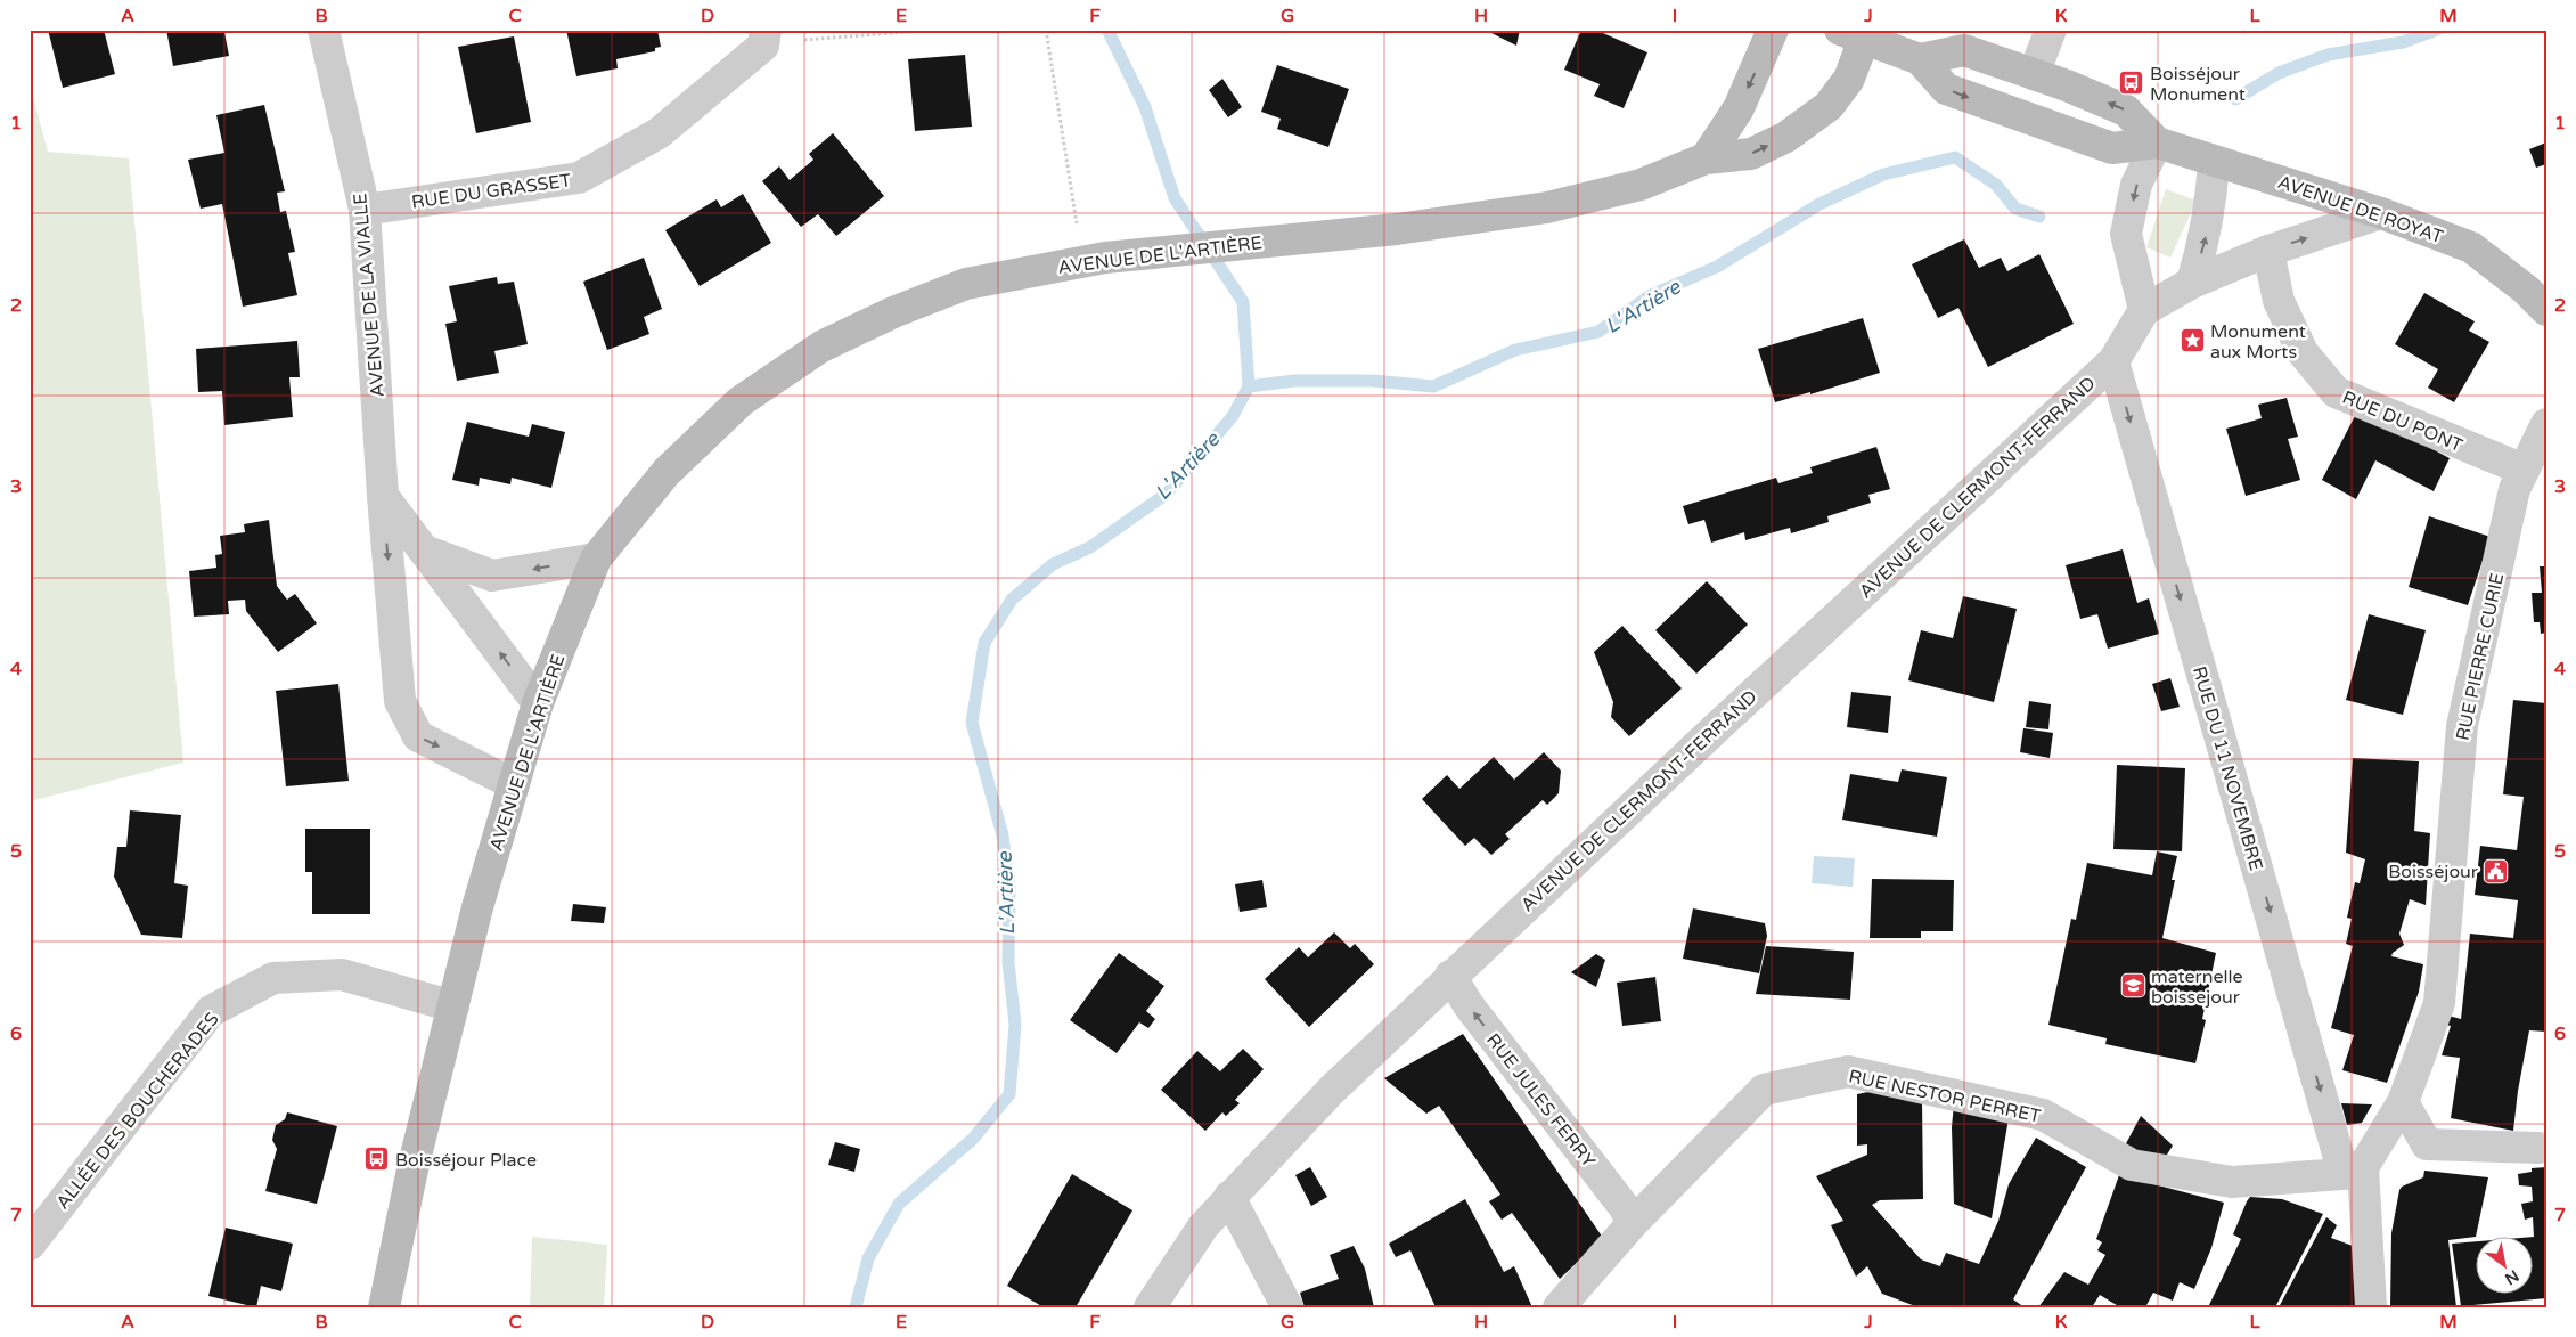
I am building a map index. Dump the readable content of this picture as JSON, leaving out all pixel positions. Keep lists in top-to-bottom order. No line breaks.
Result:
{"streets":{"street":["RUE DU GRASSET","AVENUE DE ROYAT","AVENUE DE L'ARTIÈRE","AVENUE DE LA VIALLE","RUE DU PONT","AVENUE DE CLERMONT-FERRAND","RUE PIERRE CURIE","RUE DU 11 NOVEMBRE","RUE NESTOR PERRET","RUE JULES FERRY","ALLÉE DES BOUCHERADES"]},"crossings":[["RUE DU GRASSET","AVENUE DE LA VIALLE"],["AVENUE DE ROYAT","AVENUE DE CLERMONT-FERRAND"],["AVENUE DE L'ARTIÈRE","AVENUE DE LA VIALLE"],["AVENUE DE L'ARTIÈRE","ALLÉE DES BOUCHERADES"],["RUE DU PONT","AVENUE DE CLERMONT-FERRAND"],["RUE DU PONT","RUE PIERRE CURIE"],["AVENUE DE CLERMONT-FERRAND","RUE DU 11 NOVEMBRE"],["AVENUE DE CLERMONT-FERRAND","RUE JULES FERRY"],["RUE PIERRE CURIE","RUE DU 11 NOVEMBRE"],["RUE PIERRE CURIE","RUE NESTOR PERRET"],["RUE DU 11 NOVEMBRE","RUE NESTOR PERRET"],["RUE NESTOR PERRET","RUE JULES FERRY"]],"one_way":["RUE DU 11 NOVEMBRE","RUE JULES FERRY"],"water":["L'Artière"],"places":{"bus stop":["Boisséjour Monument","Boisséjour Place"],"place":["Monument aux Morts"],"public building":["Boisséjour"],"school or university":["maternelle boissejour"]},"north":"bottom right","grid":{"columns":["A","B","C","D","E","F","G","H","I","J","K","L","M"],"rows":["1","2","3","4","5","6","7"]}}
